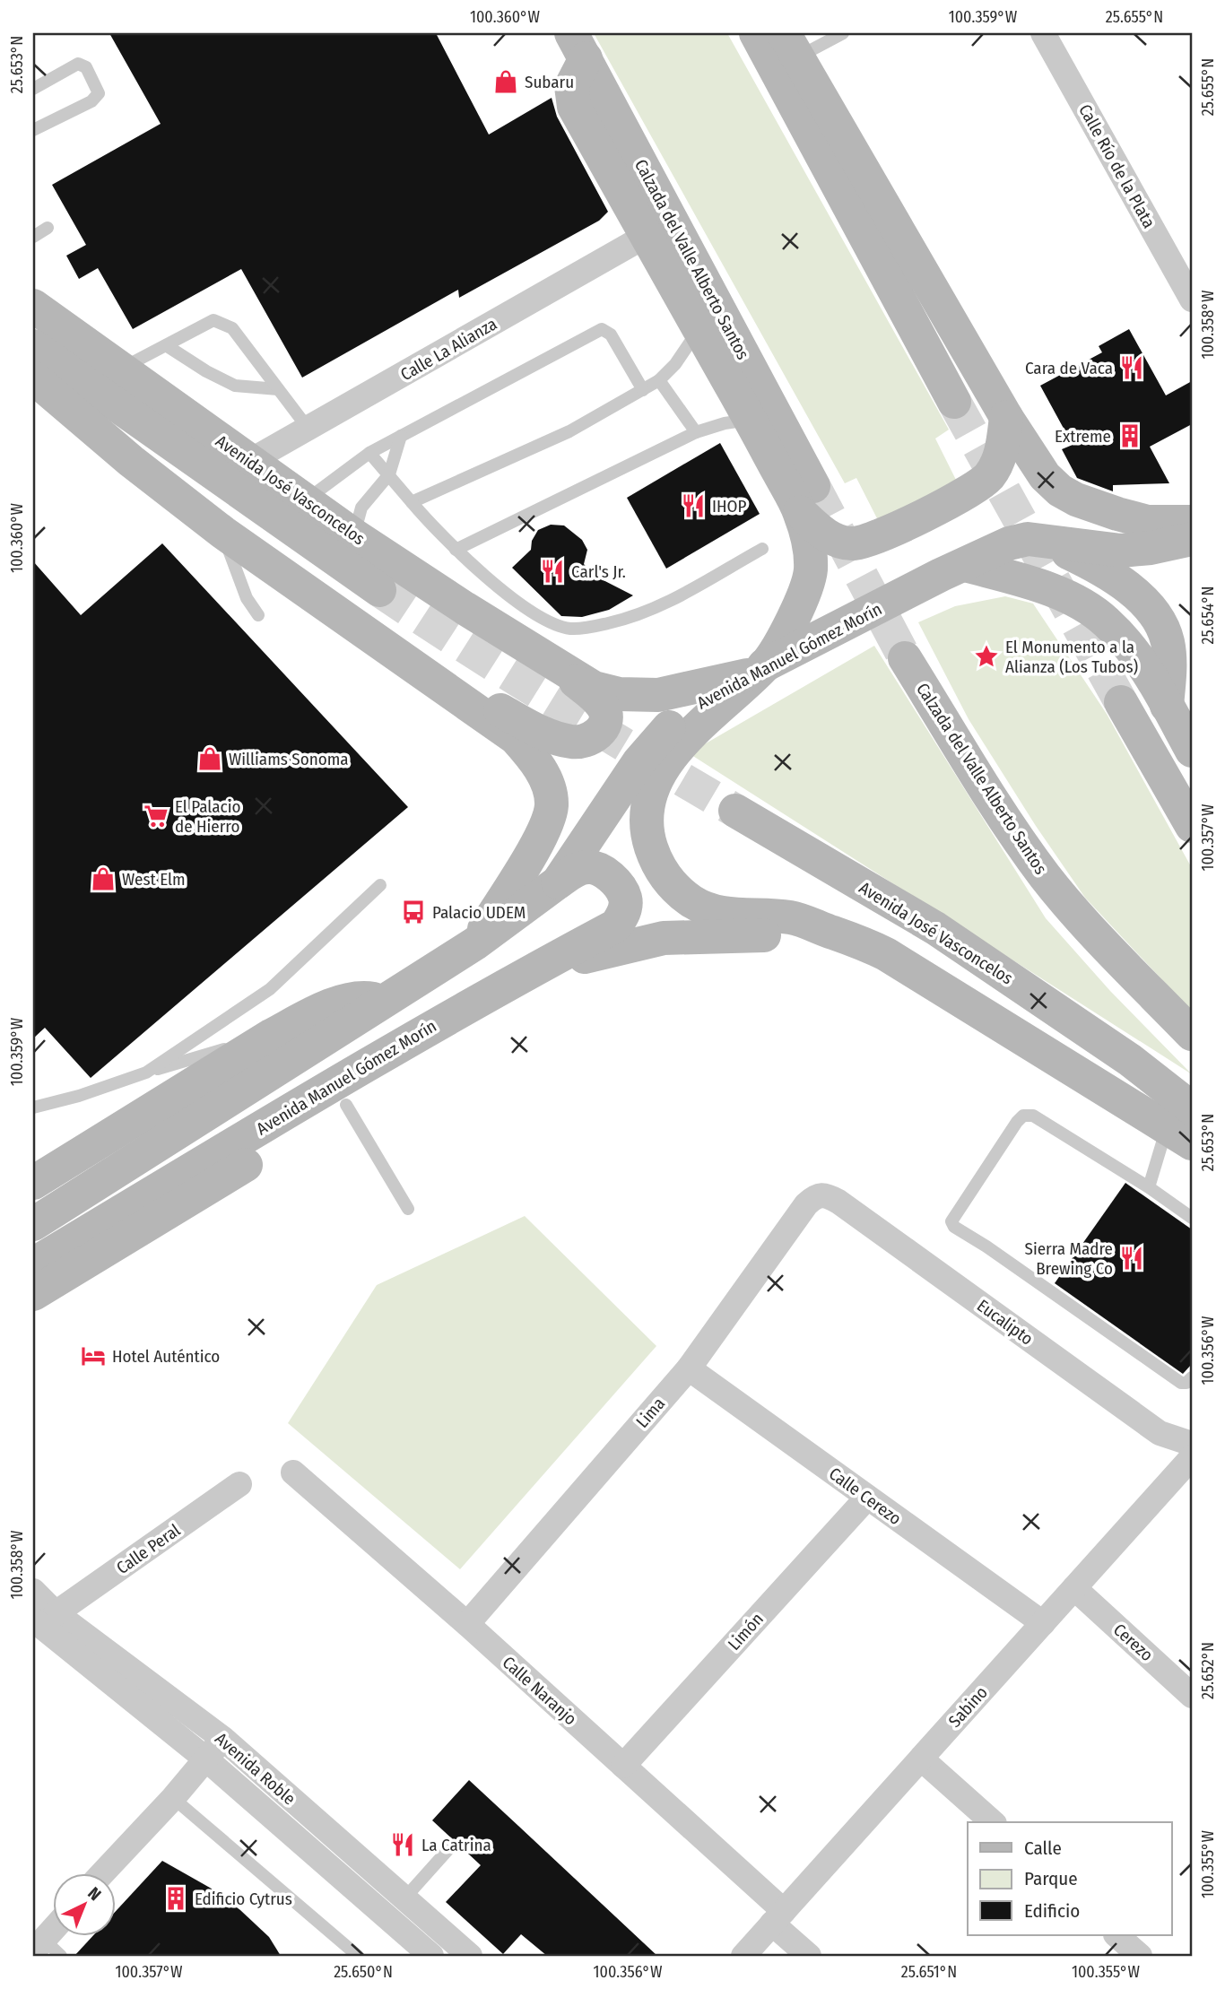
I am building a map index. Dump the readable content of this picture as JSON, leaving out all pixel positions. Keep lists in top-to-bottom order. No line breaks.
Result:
{"streets":{"main road":["Calzada del Valle Alberto Santos","Avenida José Vasconcelos","Avenida Manuel Gómez Morín"],"street":["Calle Río de la Plata","Calle La Alianza","Eucalipto","Lima","Calle Cerezo","Calle Peral","Limón","Cerezo","Calle Naranjo","Sabino","Avenida Roble"]},"crossings":[["Calle La Alianza","Avenida José Vasconcelos"],["Eucalipto","Lima"],["Lima","Calle Cerezo"],["Lima","Calle Naranjo"],["Calle Cerezo","Limón"],["Calle Cerezo","Sabino"],["Calle Peral","Avenida Roble"],["Limón","Calle Naranjo"],["Cerezo","Sabino"],["Calle Naranjo","Sabino"]],"places":{"shop":["Subaru","Williams Sonoma","West Elm"],"restaurant":["Cara de Vaca","IHOP","Carl's Jr.","Sierra Madre Brewing Co","La Catrina"],"building":["Extreme","Edificio Cytrus"],"place":["El Monumento a la Alianza (Los Tubos)"],"supermarket":["El Palacio de Hierro"],"bus stop":["Palacio UDEM"],"hotel":["Hotel Auténtico"]},"legend":["Calle","Parque","Edificio"],"north":"top right","coordinates":["100.360°W","100.359°W","25.655°N","25.653°N","100.358°W","25.654°N","100.357°W","100.356°W","25.652°N","100.355°W","25.650°N","25.651°N"]}
